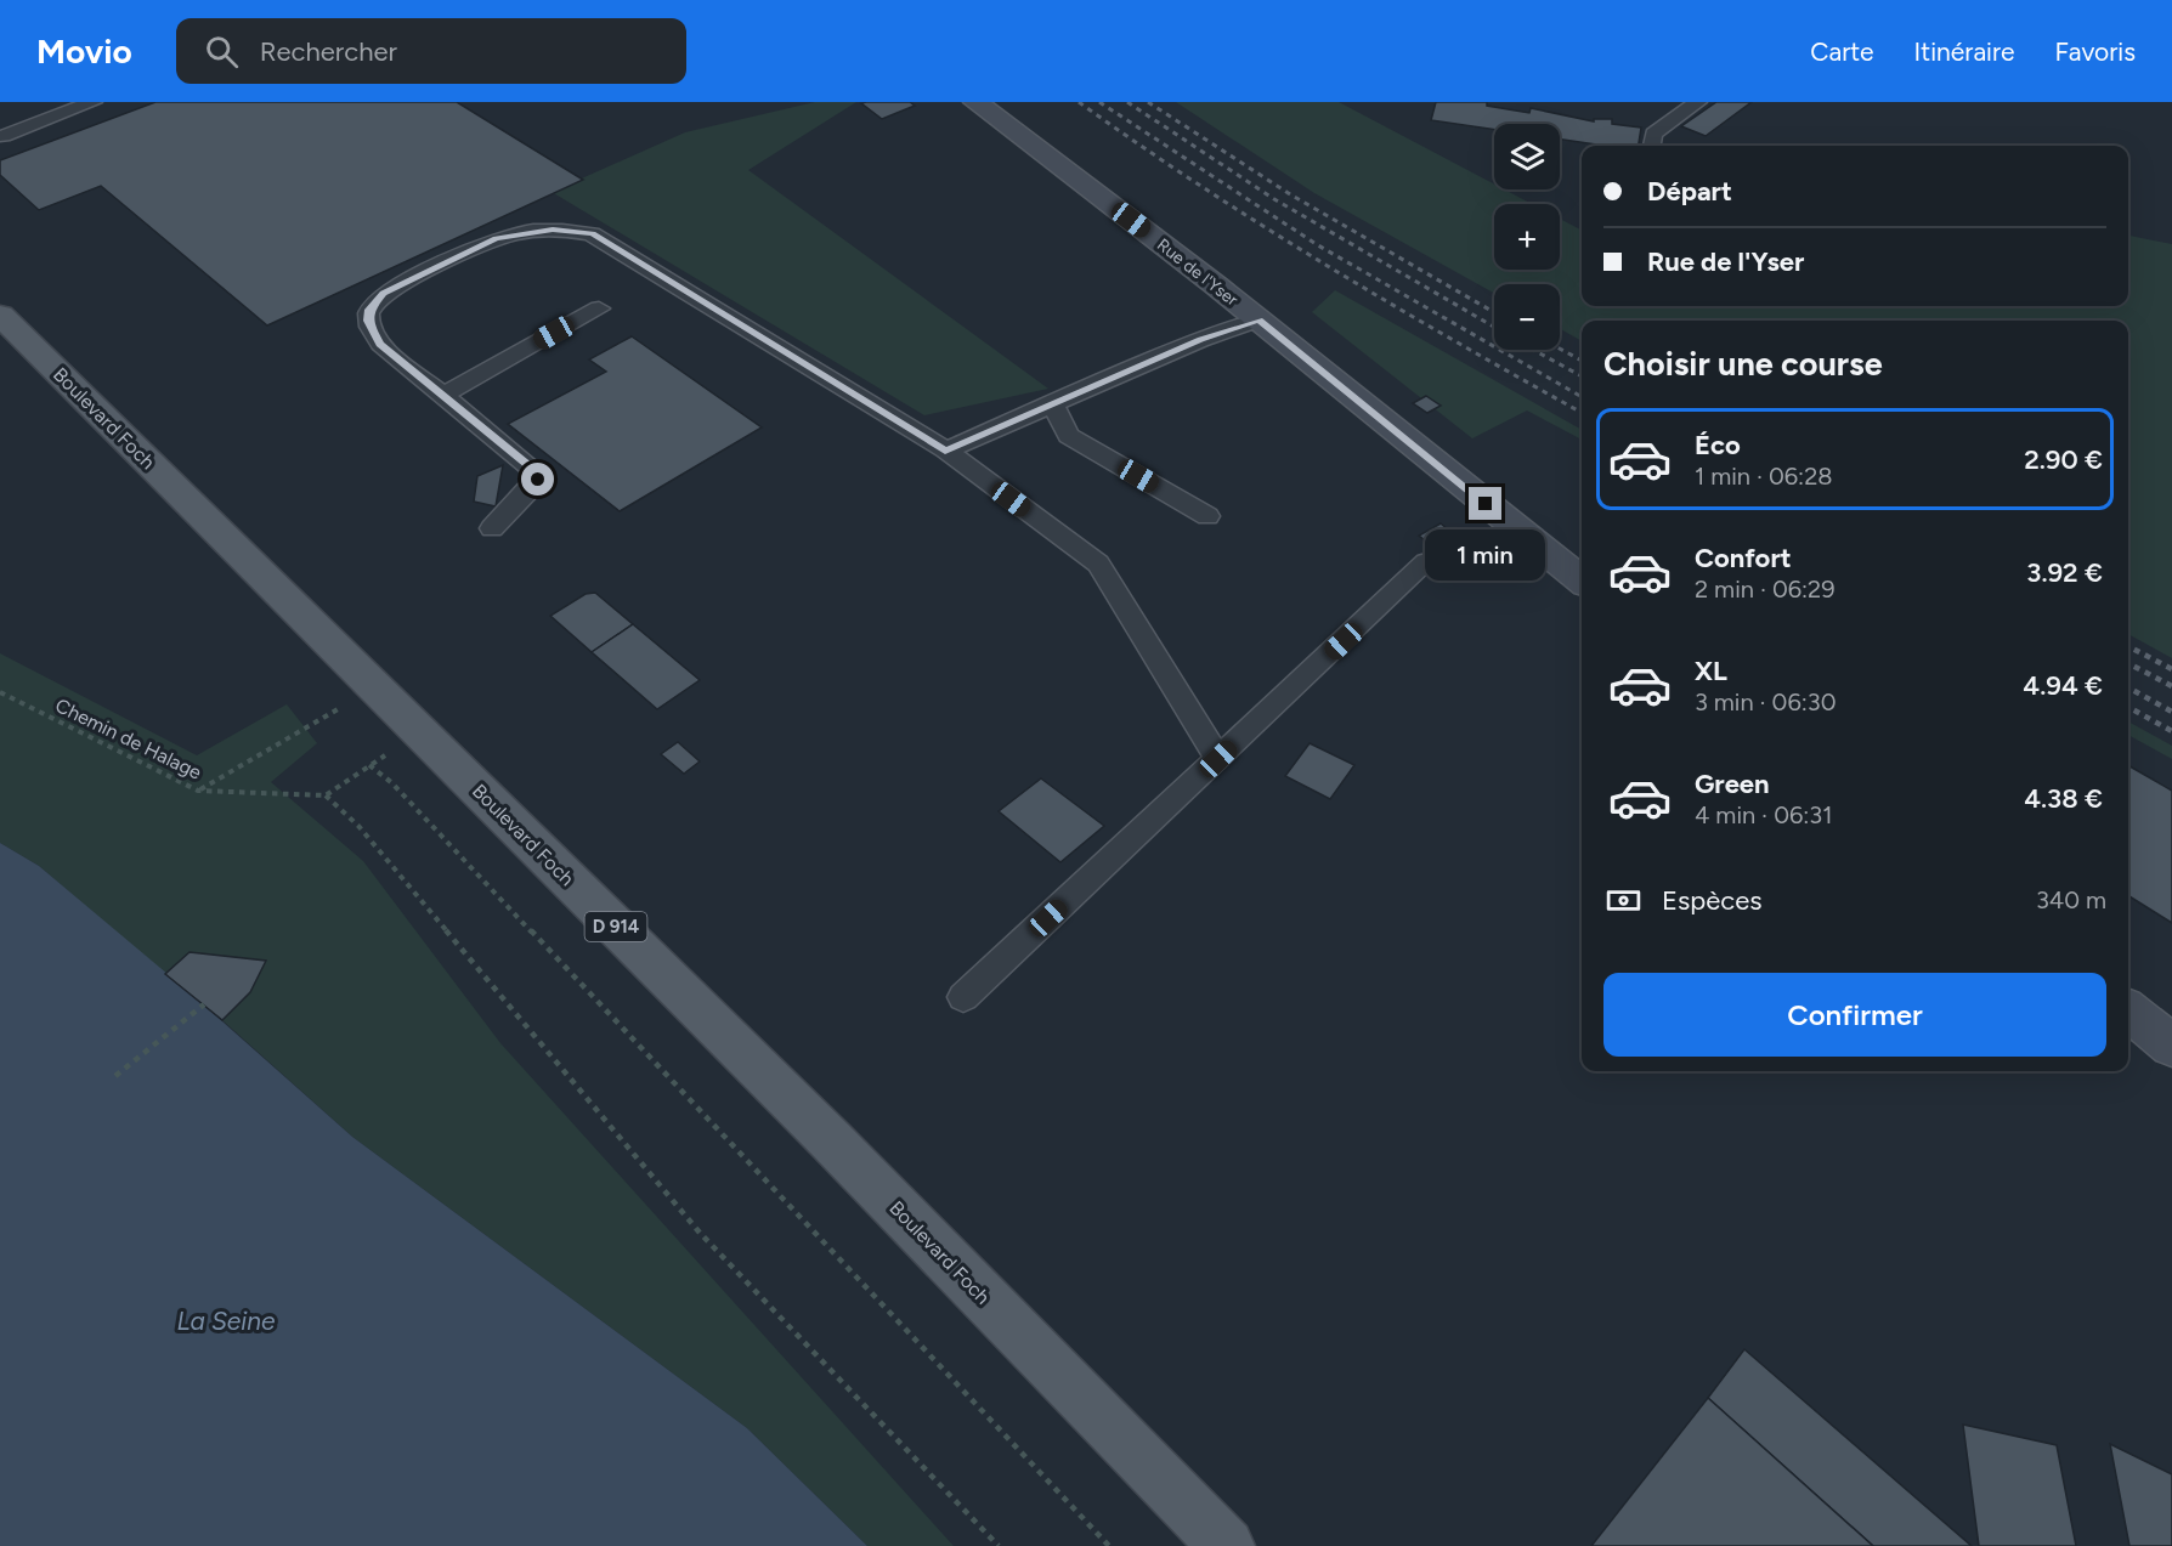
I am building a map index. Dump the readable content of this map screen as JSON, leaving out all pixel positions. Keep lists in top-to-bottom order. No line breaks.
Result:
{"streets":{"main road":["Boulevard Foch","D 914"],"street":["Rue de l'Yser"],"path":["Chemin de Halage"]},"water":["La Seine"],"page":{"header":"Movio","search":"Rechercher","nav":["Carte","Itinéraire","Favoris"],"map_buttons":["+","−"],"banner":["Départ","Rue de l'Yser"],"heading":"Choisir une course","list":[{"name":"Éco","note":"1 min · 06:28","value":"2.90 €"},{"name":"Confort","note":"2 min · 06:29","value":"3.92 €"},{"name":"XL","note":"3 min · 06:30","value":"4.94 €"},{"name":"Green","note":"4 min · 06:31","value":"4.38 €"}],"bubble":"1 min","pay":["Espèces","340 m"],"buttons":"Confirmer"}}
